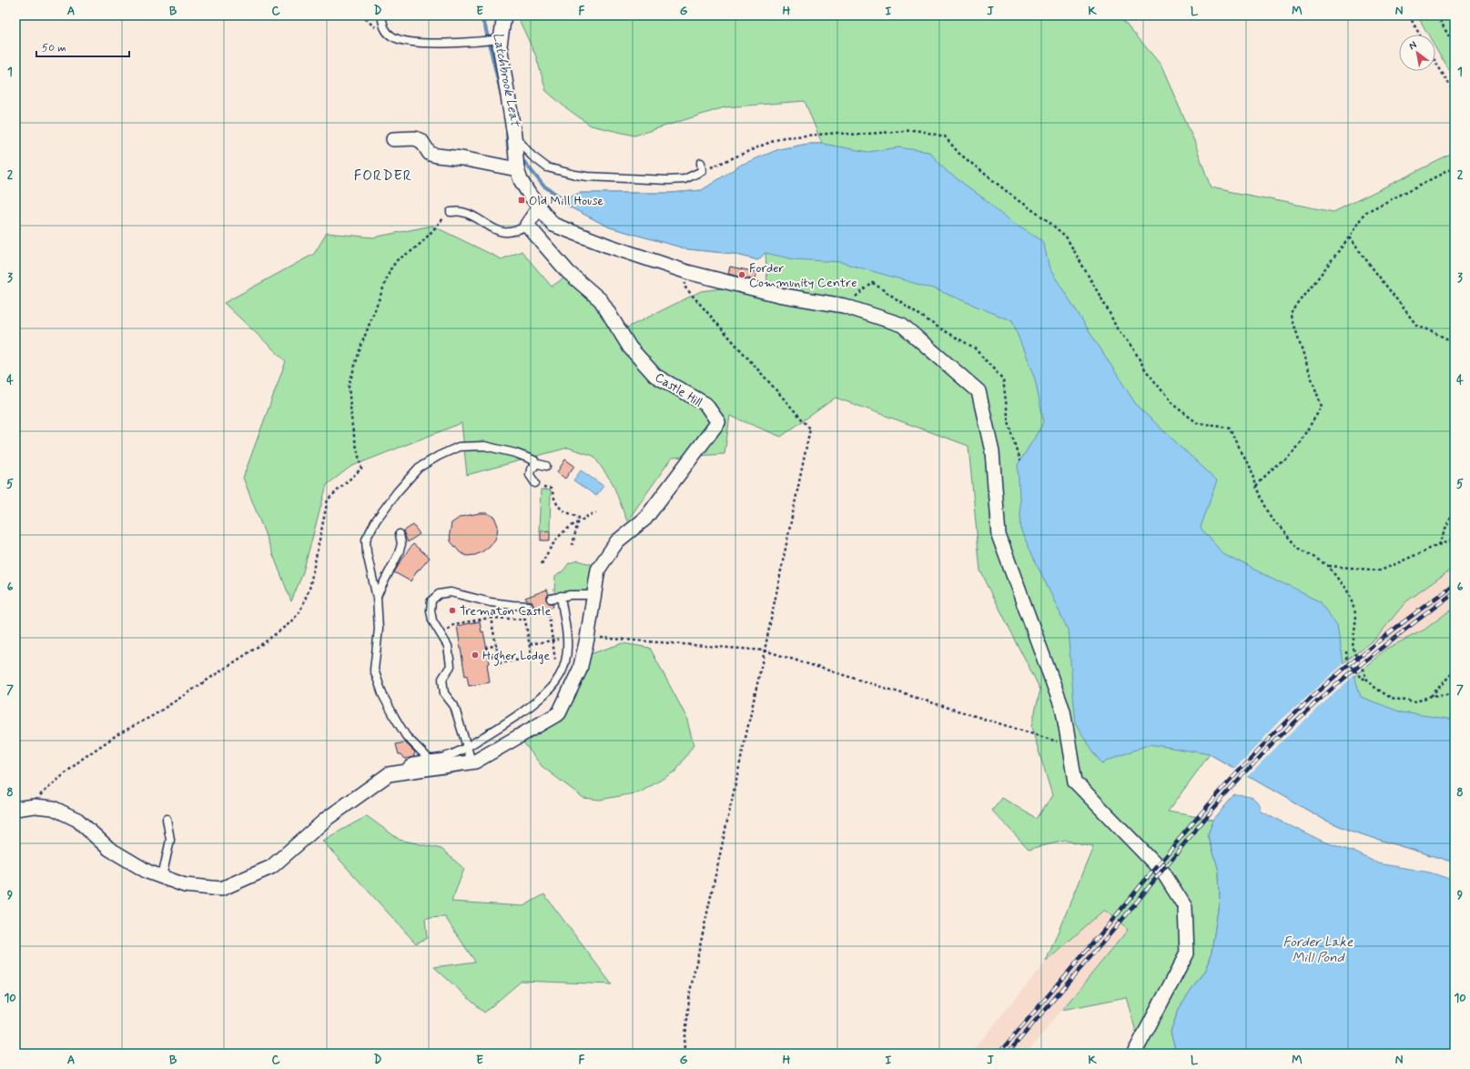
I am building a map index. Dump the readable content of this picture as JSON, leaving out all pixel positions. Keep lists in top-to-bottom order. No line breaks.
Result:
{"streets":{"street":["Castle Hill"]},"districts":["FORDER"],"water":["Latchbrook Leat","Forder Lake Mill Pond"],"places":{"transit":["Old Mill House"],"other":["Forder Community Centre","Trematon Castle","Higher Lodge"]},"scale_bar":"50 m","north":"top left","grid":{"columns":["A","B","C","D","E","F","G","H","I","J","K","L","M","N"],"rows":["1","2","3","4","5","6","7","8","9","10"]}}
